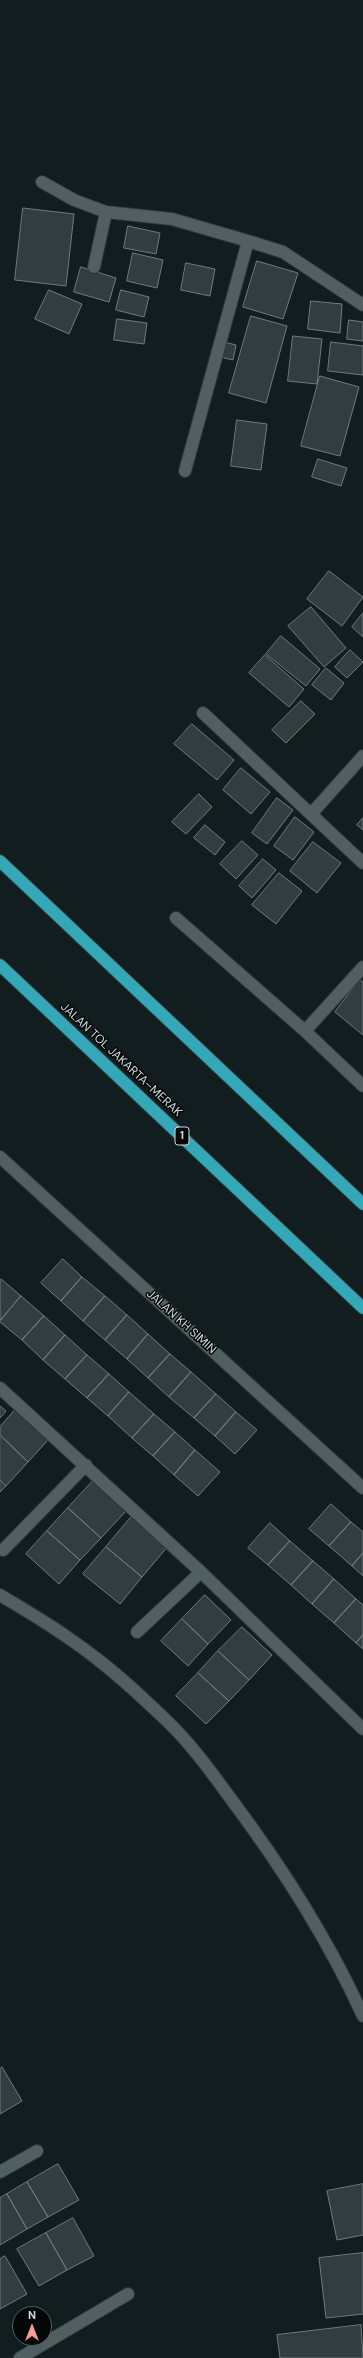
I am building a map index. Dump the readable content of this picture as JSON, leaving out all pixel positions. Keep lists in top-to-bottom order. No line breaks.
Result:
{"streets":{"highway":["JALAN TOL JAKARTA–MERAK","1"],"street":["JALAN KH SIMIN"]},"north":"top"}
